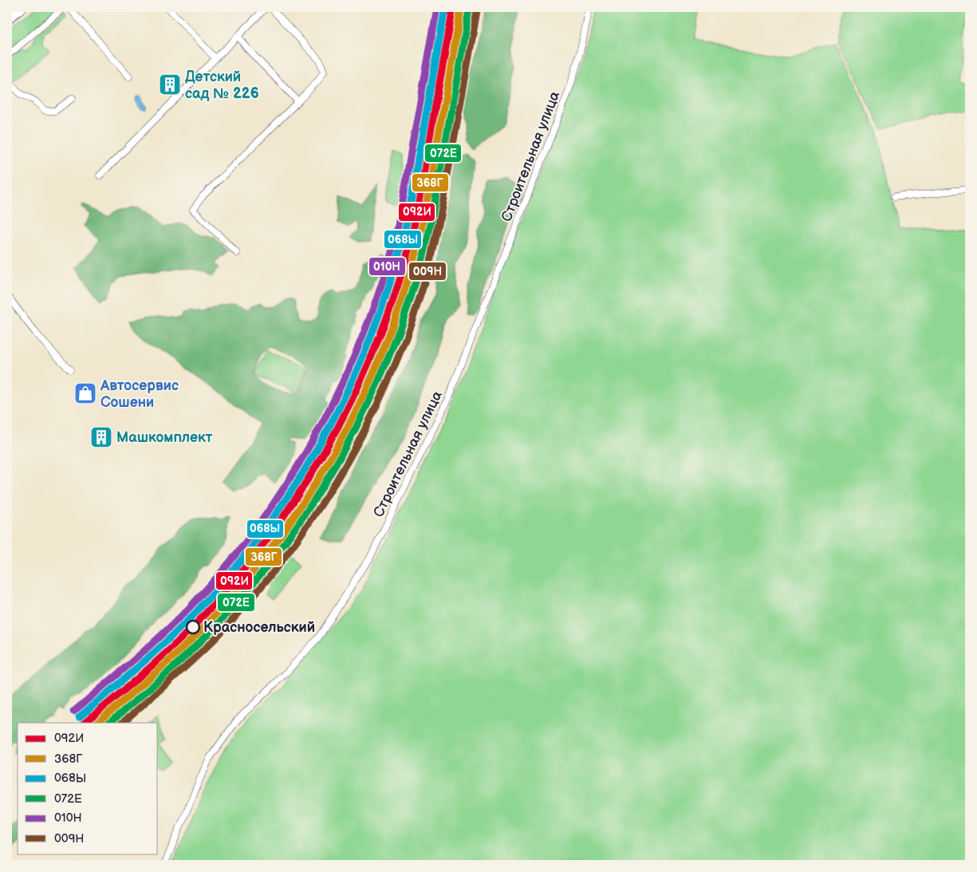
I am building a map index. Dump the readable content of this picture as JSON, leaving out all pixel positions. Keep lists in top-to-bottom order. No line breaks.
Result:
{"streets":{"street":["Строительная улица"]},"places":{"building":["Детский сад № 226","Машкомплект"],"shop":["Автосервис Сошени"],"other":["Красносельский"]},"lines":["transit line 092И","transit line 068Ы","transit line 010Н","transit line 368Г","transit line 072Е","transit line 009Н"],"legend":["092И","368Г","068Ы","072Е","010Н","009Н"]}
